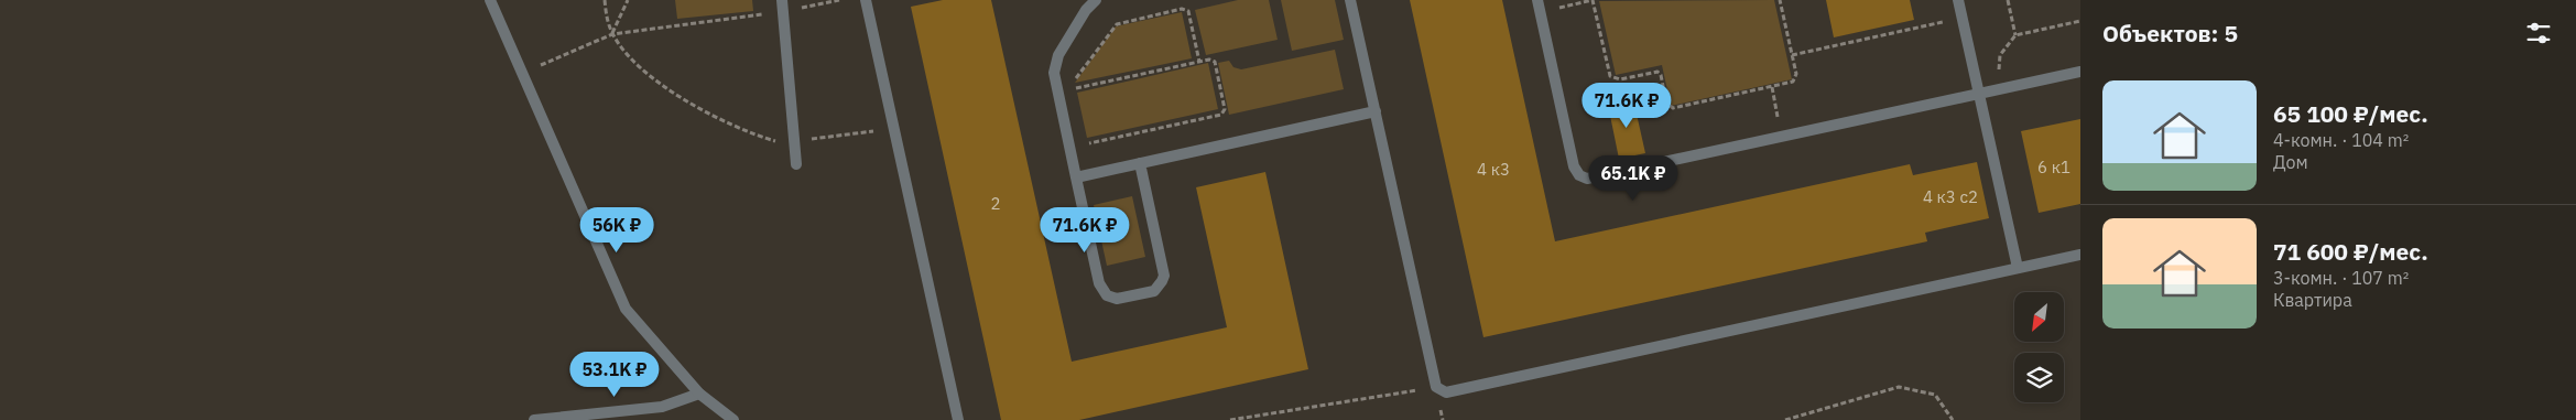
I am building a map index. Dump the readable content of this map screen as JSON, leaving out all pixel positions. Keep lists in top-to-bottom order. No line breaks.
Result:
{"house_numbers":["6 к1","4 к3","4 к3 c2","2"],"north":"bottom left","page":{"heading":"Объектов: 5","list":[{"name":"65 100 ₽/мес.","note":"4-комн. · 104 m² · Дом"},{"name":"71 600 ₽/мес.","note":"3-комн. · 107 m² · Квартира"}],"price":["71.6K ₽","65.1K ₽","56K ₽","71.6K ₽","53.1K ₽"]}}
